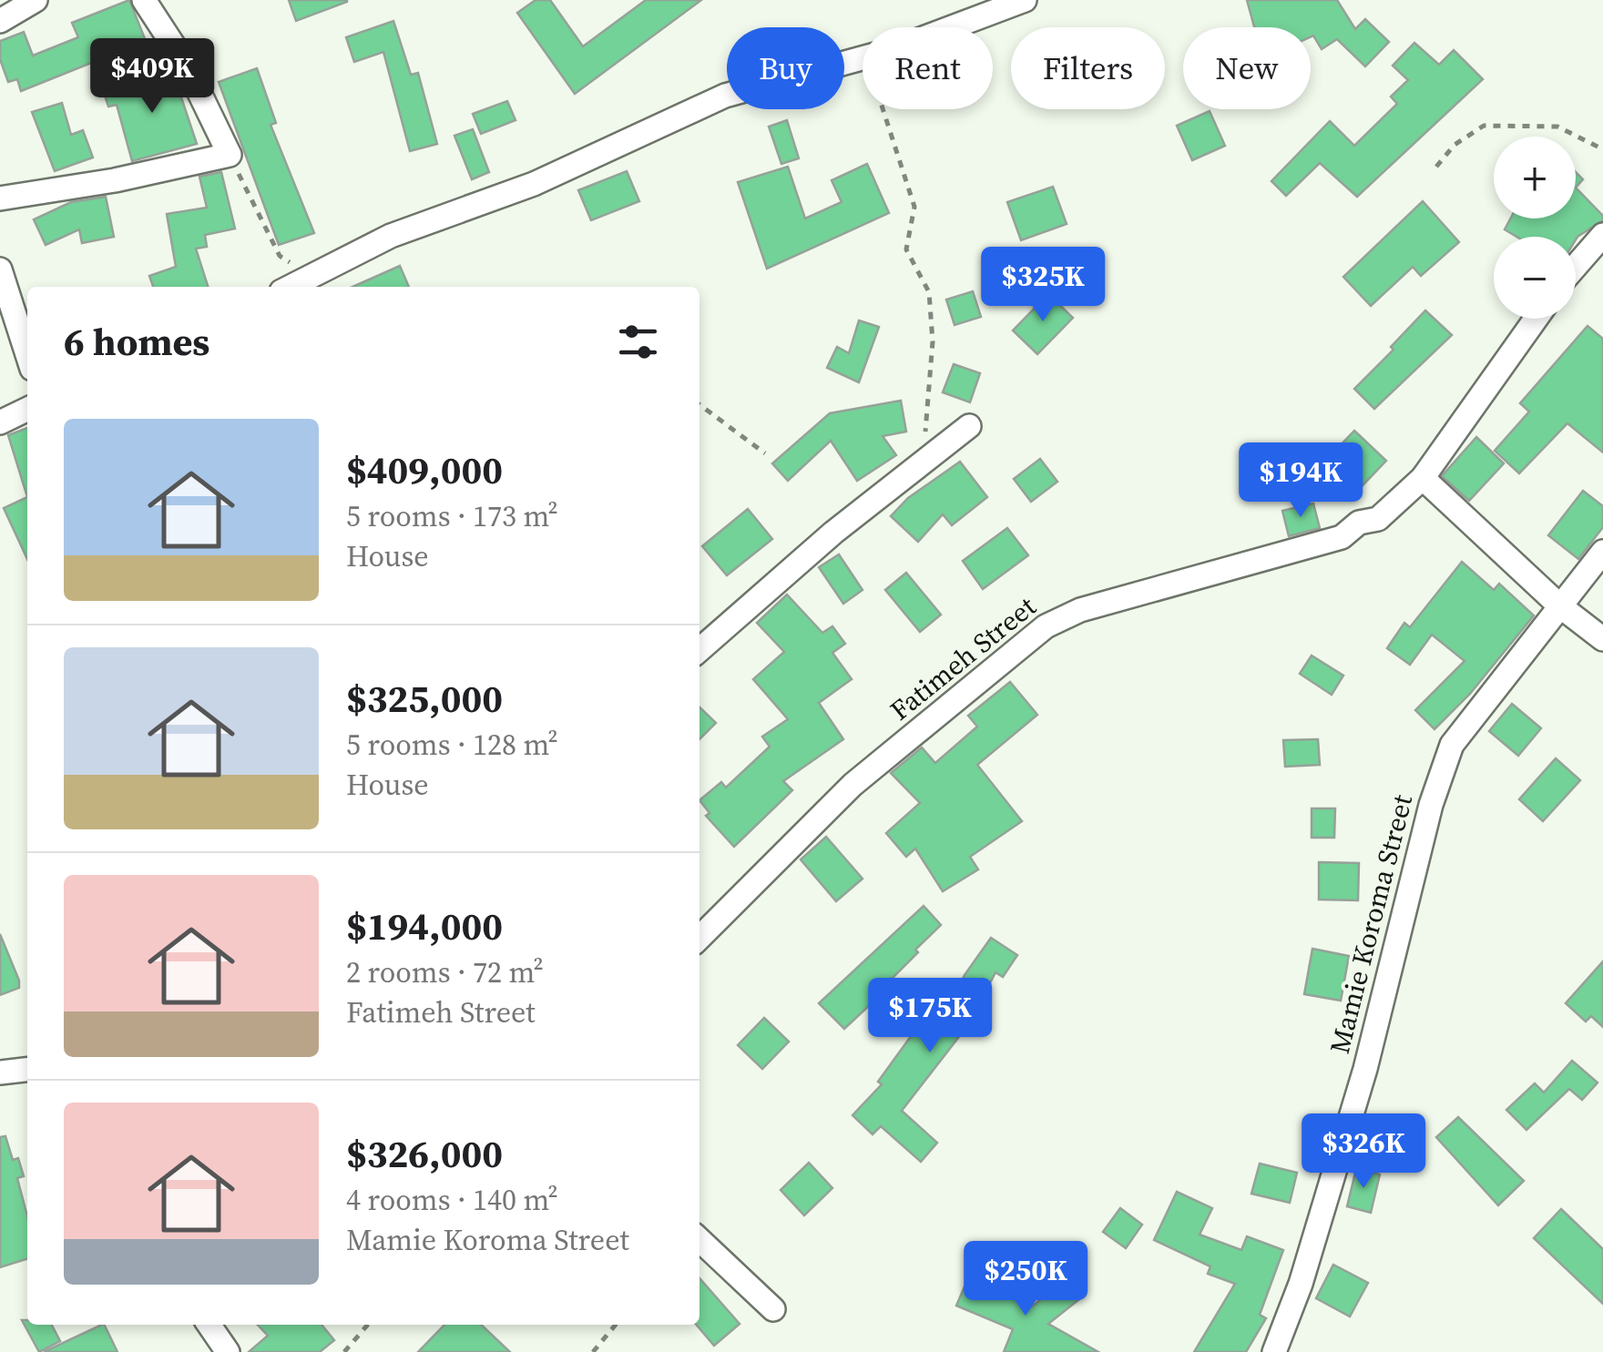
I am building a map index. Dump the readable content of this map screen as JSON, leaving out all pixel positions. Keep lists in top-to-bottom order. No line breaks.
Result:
{"streets":{"street":["Fatimeh Street","Mamie Koroma Street"]},"page":{"chip":["Buy","Rent","Filters","New"],"price":["$409K","$325K","$194K","$175K","$326K","$250K"],"map_buttons":["+","−"],"heading":"6 homes","list":[{"name":"$409,000","note":"5 rooms · 173 m² · House"},{"name":"$325,000","note":"5 rooms · 128 m² · House"},{"name":"$194,000","note":"2 rooms · 72 m² · Fatimeh Street"},{"name":"$326,000","note":"4 rooms · 140 m² · Mamie Koroma Street"}]}}
